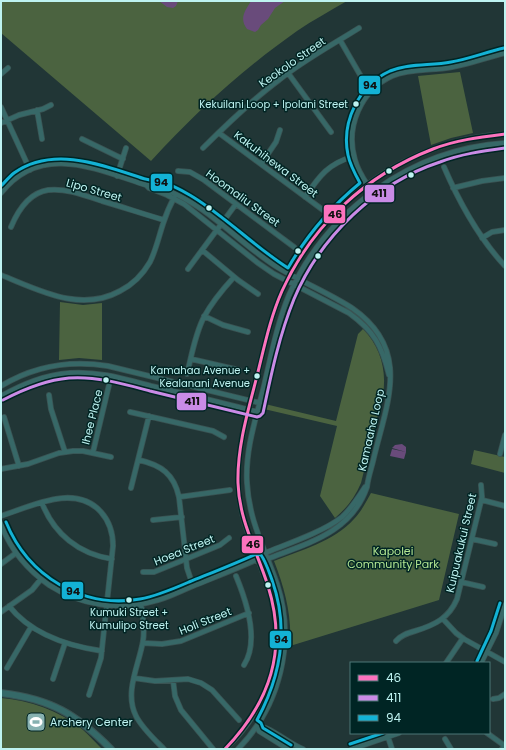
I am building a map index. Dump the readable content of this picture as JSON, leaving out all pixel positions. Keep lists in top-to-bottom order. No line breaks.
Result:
{"streets":{"street":["Keokolo Street","Kakuhihewa Street","Lipo Street","Hoomaliu Street","Ihee Place","Kamaaha Loop","Kuipuakukui Street","Hoea Street","Holi Street"]},"crossings":[["Keokolo Street","Kakuhihewa Street"]],"parks":["Kapolei Community Park"],"places":{"other":["Kekuilani Loop + Ipolani Street","Kamahaa Avenue + Kealanani Avenue","Kumuki Street + Kumulipo Street"],"sports":["Archery Center"]},"lines":["transit line 94","transit line 46","transit line 411"],"legend":["46","411","94"]}
